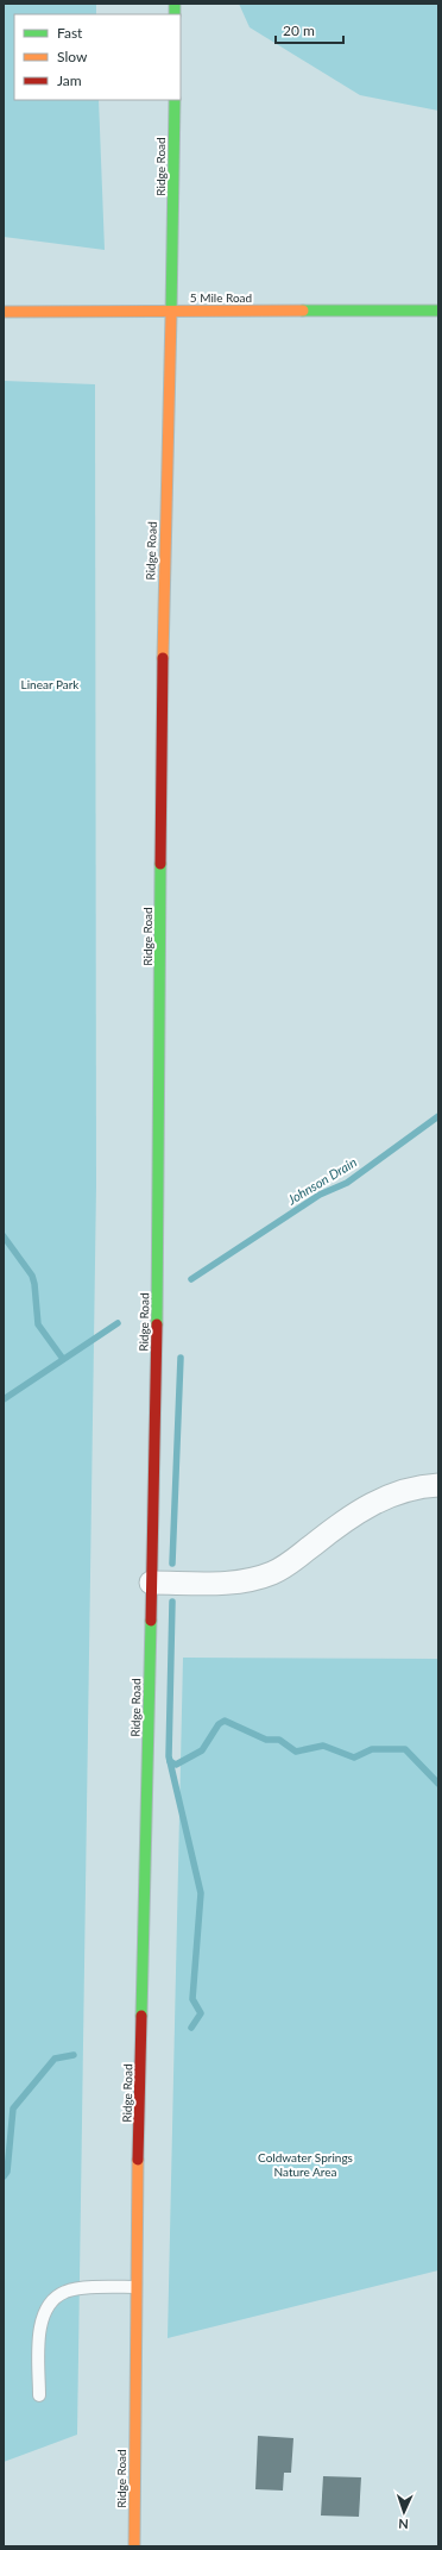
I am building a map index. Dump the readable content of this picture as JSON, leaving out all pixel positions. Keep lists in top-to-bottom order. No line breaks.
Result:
{"streets":{"street":["Ridge Road","5 Mile Road"]},"crossings":[["Ridge Road","5 Mile Road"]],"water":["Johnson Drain"],"parks":["Linear Park","Coldwater Springs Nature Area"],"legend":["Fast","Slow","Jam"],"scale_bar":"20 m","north":"bottom"}
